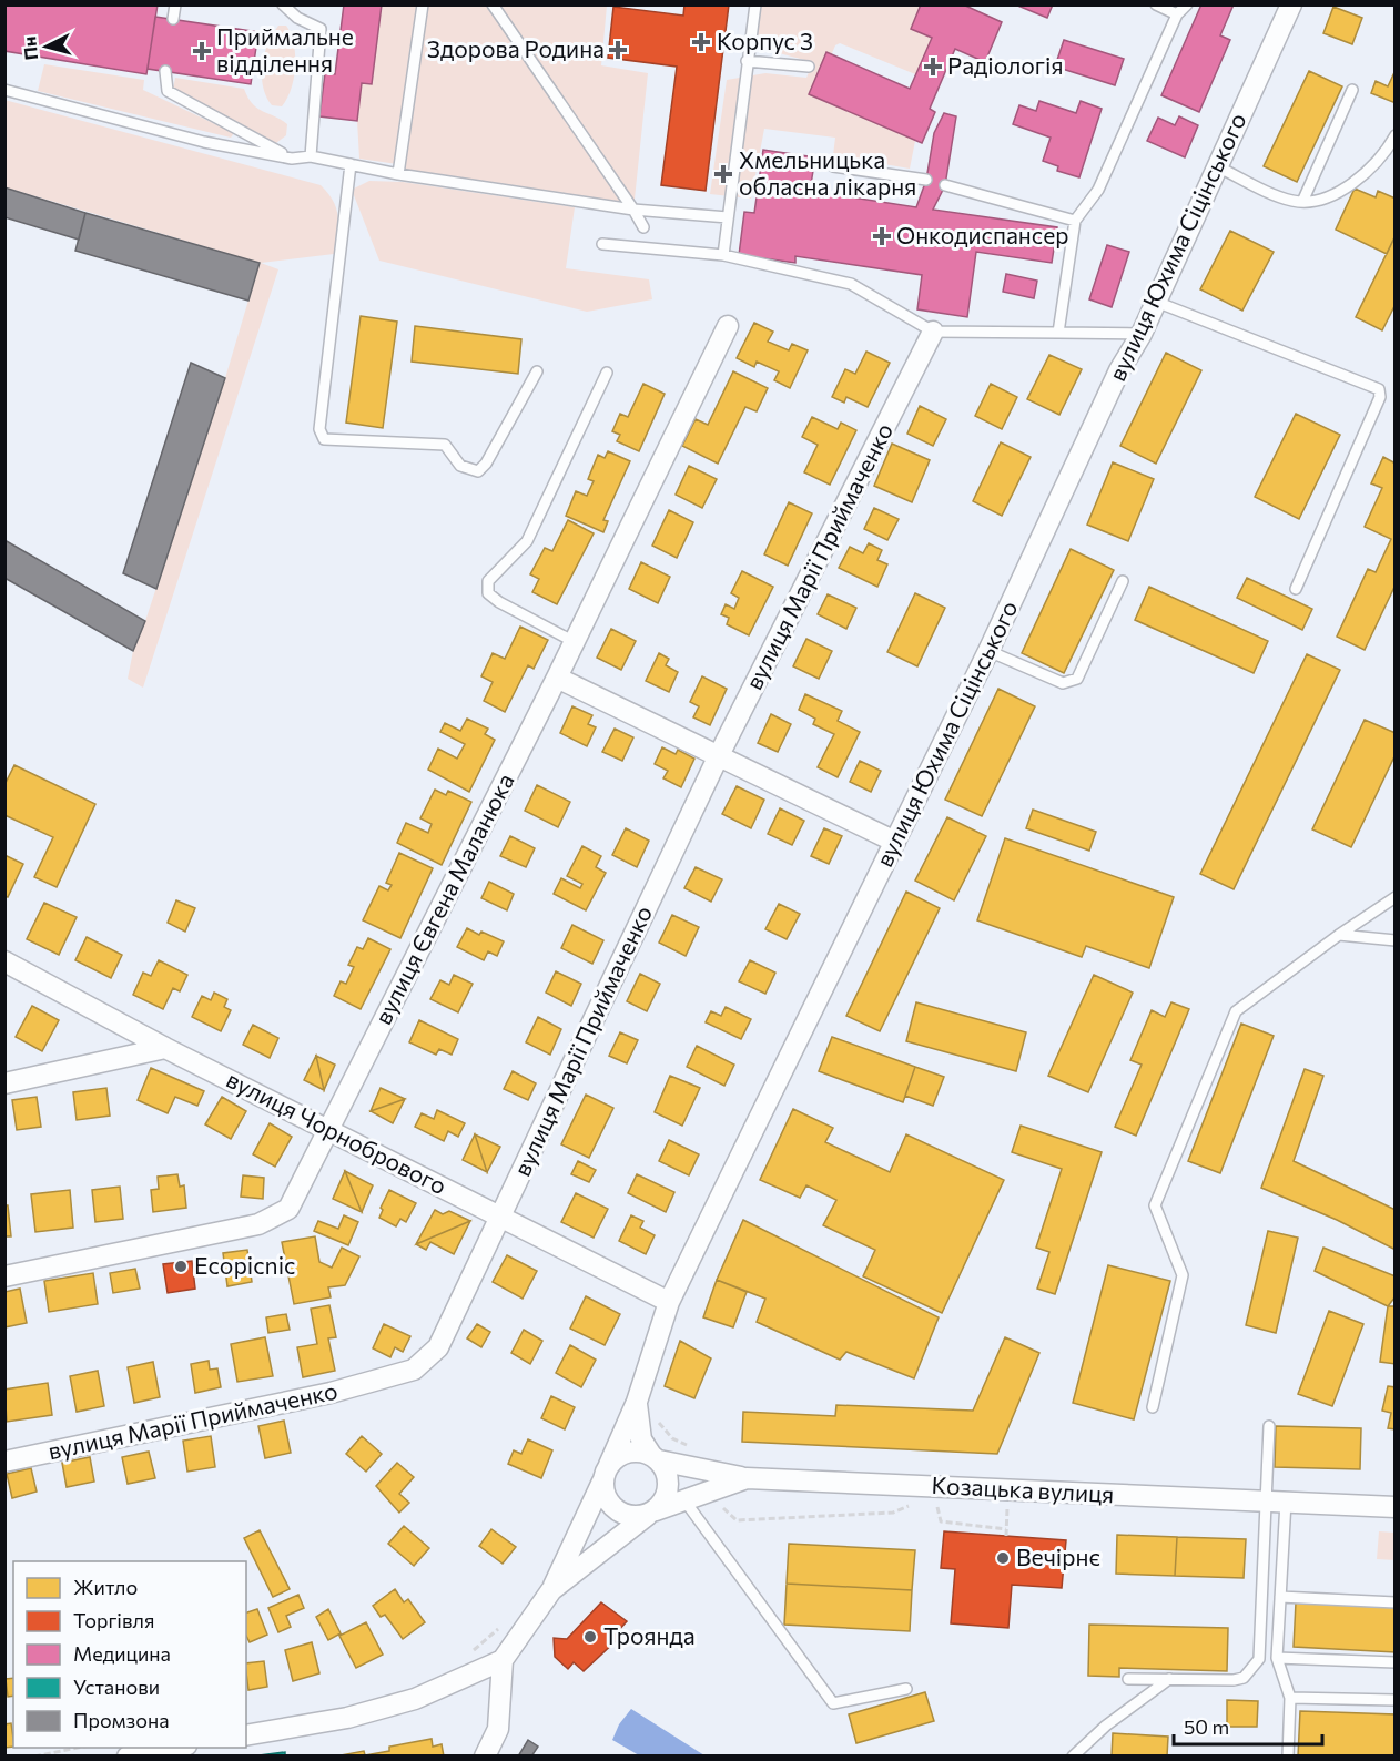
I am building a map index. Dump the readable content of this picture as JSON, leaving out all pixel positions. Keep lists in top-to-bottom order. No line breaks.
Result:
{"streets":{"street":["вулиця Юхима Сіцінського","вулиця Марії Приймаченко","вулиця Євгена Маланюка","вулиця Чорнобрового","Козацька вулиця"]},"crossings":[["вулиця Юхима Сіцінського","вулиця Чорнобрового"],["вулиця Юхима Сіцінського","Козацька вулиця"],["вулиця Марії Приймаченко","вулиця Чорнобрового"],["вулиця Євгена Маланюка","вулиця Чорнобрового"]],"places":{"health":["Корпус 3","Здорова Родина","Приймальне відділення","Радіологія","Хмельницька обласна лікарня","Онкодиспансер"],"other":["Ecopicnic","Вечірнє","Троянда"]},"legend":["Житло","Торгівля","Медицина","Установи","Промзона"],"scale_bar":"50 m","north":"left"}
